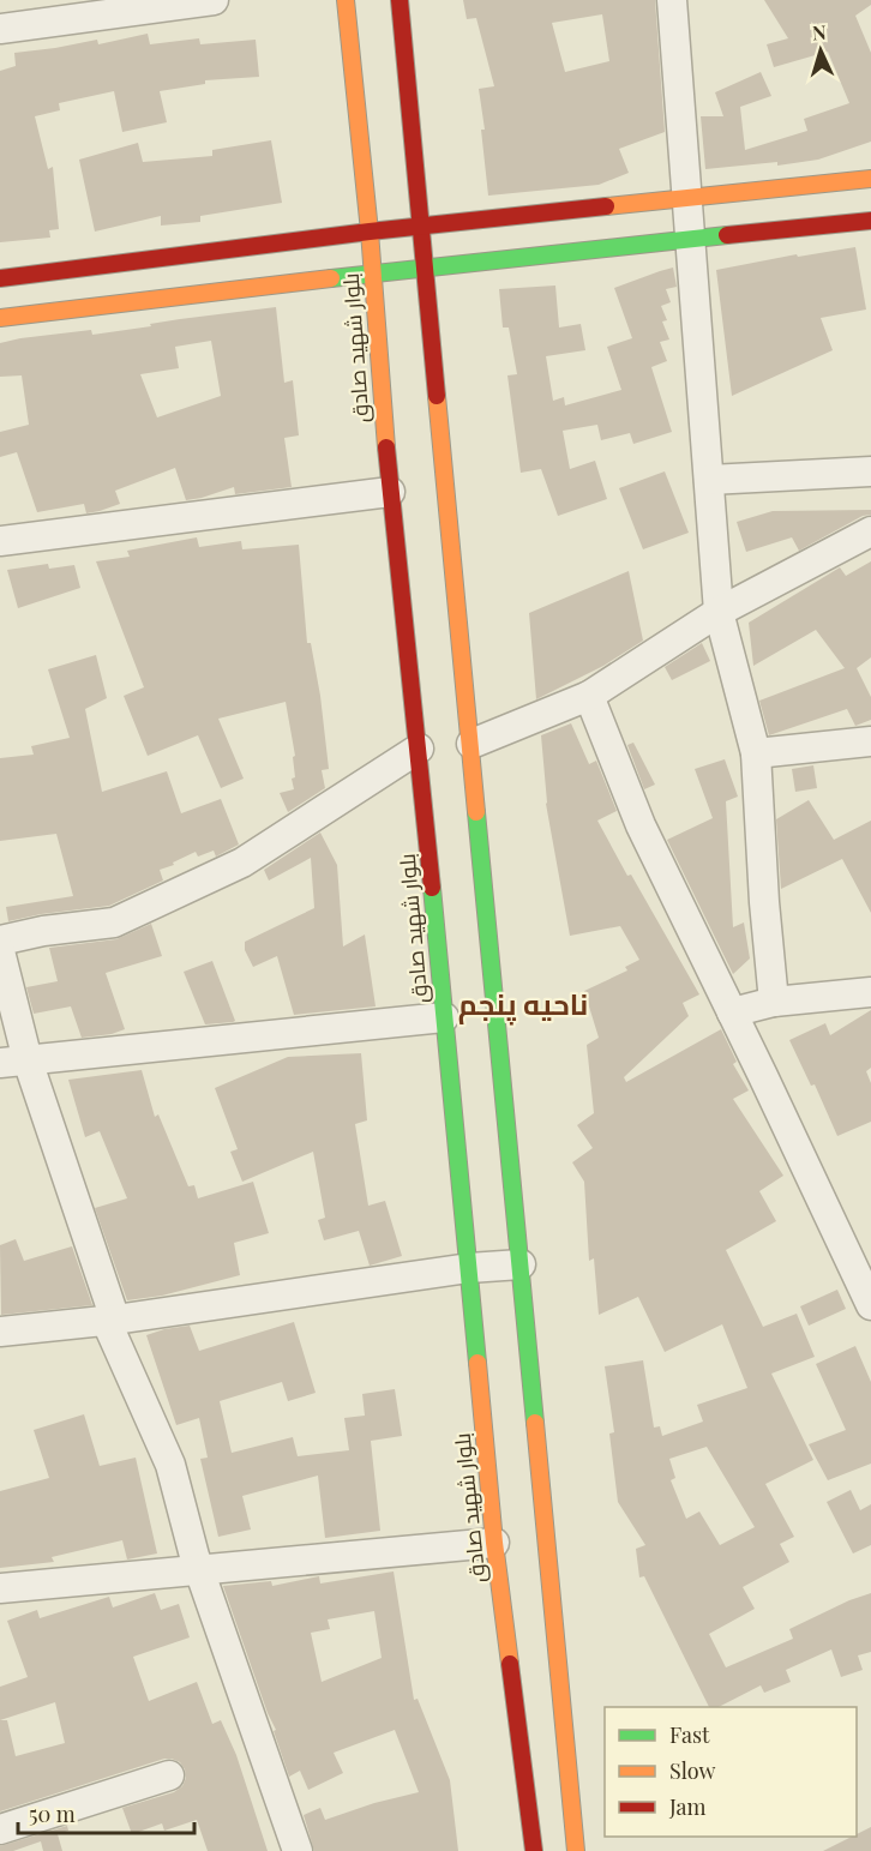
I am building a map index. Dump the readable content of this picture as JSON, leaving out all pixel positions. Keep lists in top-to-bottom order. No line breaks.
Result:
{"streets":{"main road":["بلوار شهید صادق"]},"districts":["ناحیه پنجم"],"legend":["Fast","Slow","Jam"],"scale_bar":"50 m","north":"top"}
